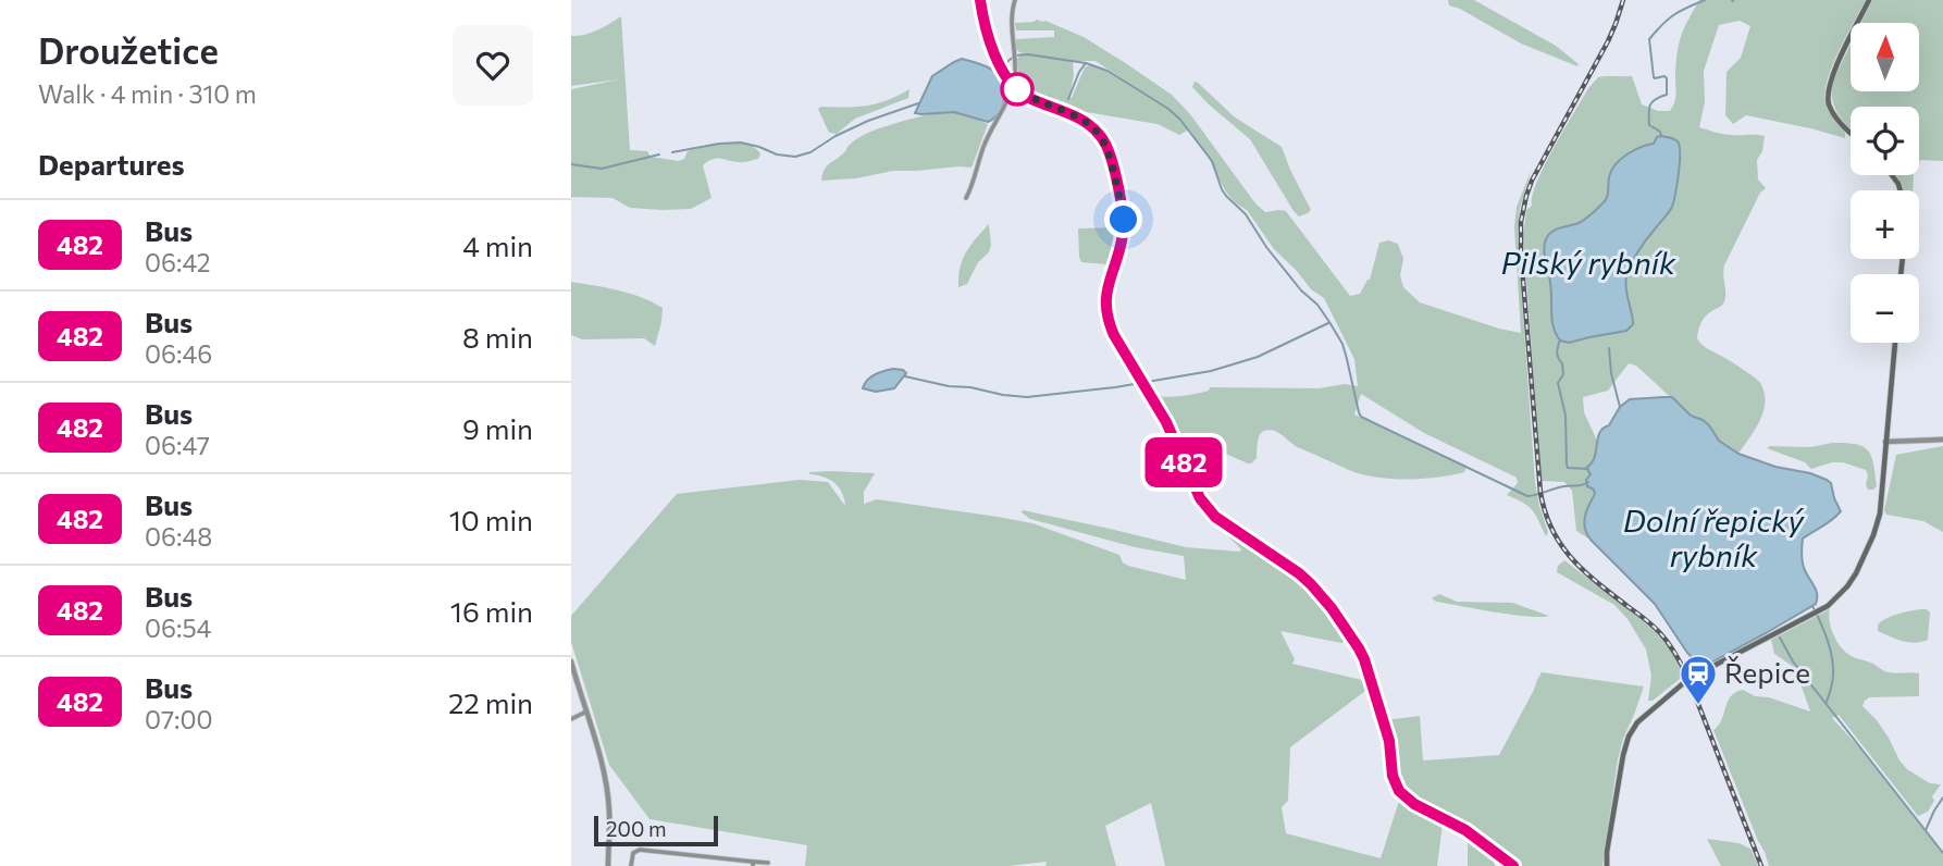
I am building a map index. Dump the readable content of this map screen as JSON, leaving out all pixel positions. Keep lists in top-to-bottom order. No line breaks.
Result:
{"water":["Pilský rybník","Dolní řepický rybník"],"places":{"station":["Řepice"]},"lines":["bus line 482"],"scale_bar":"200 m","north":"top","page":{"heading":[["Droužetice","Walk · 4 min · 310 m"],"Departures"],"on_map":"482","map_buttons":["+","−"],"list":[{"mark":"482","name":"Bus","note":"06:42","value":"4 min"},{"mark":"482","name":"Bus","note":"06:46","value":"8 min"},{"mark":"482","name":"Bus","note":"06:47","value":"9 min"},{"mark":"482","name":"Bus","note":"06:48","value":"10 min"},{"mark":"482","name":"Bus","note":"06:54","value":"16 min"},{"mark":"482","name":"Bus","note":"07:00","value":"22 min"}],"scale":"200 m"}}
